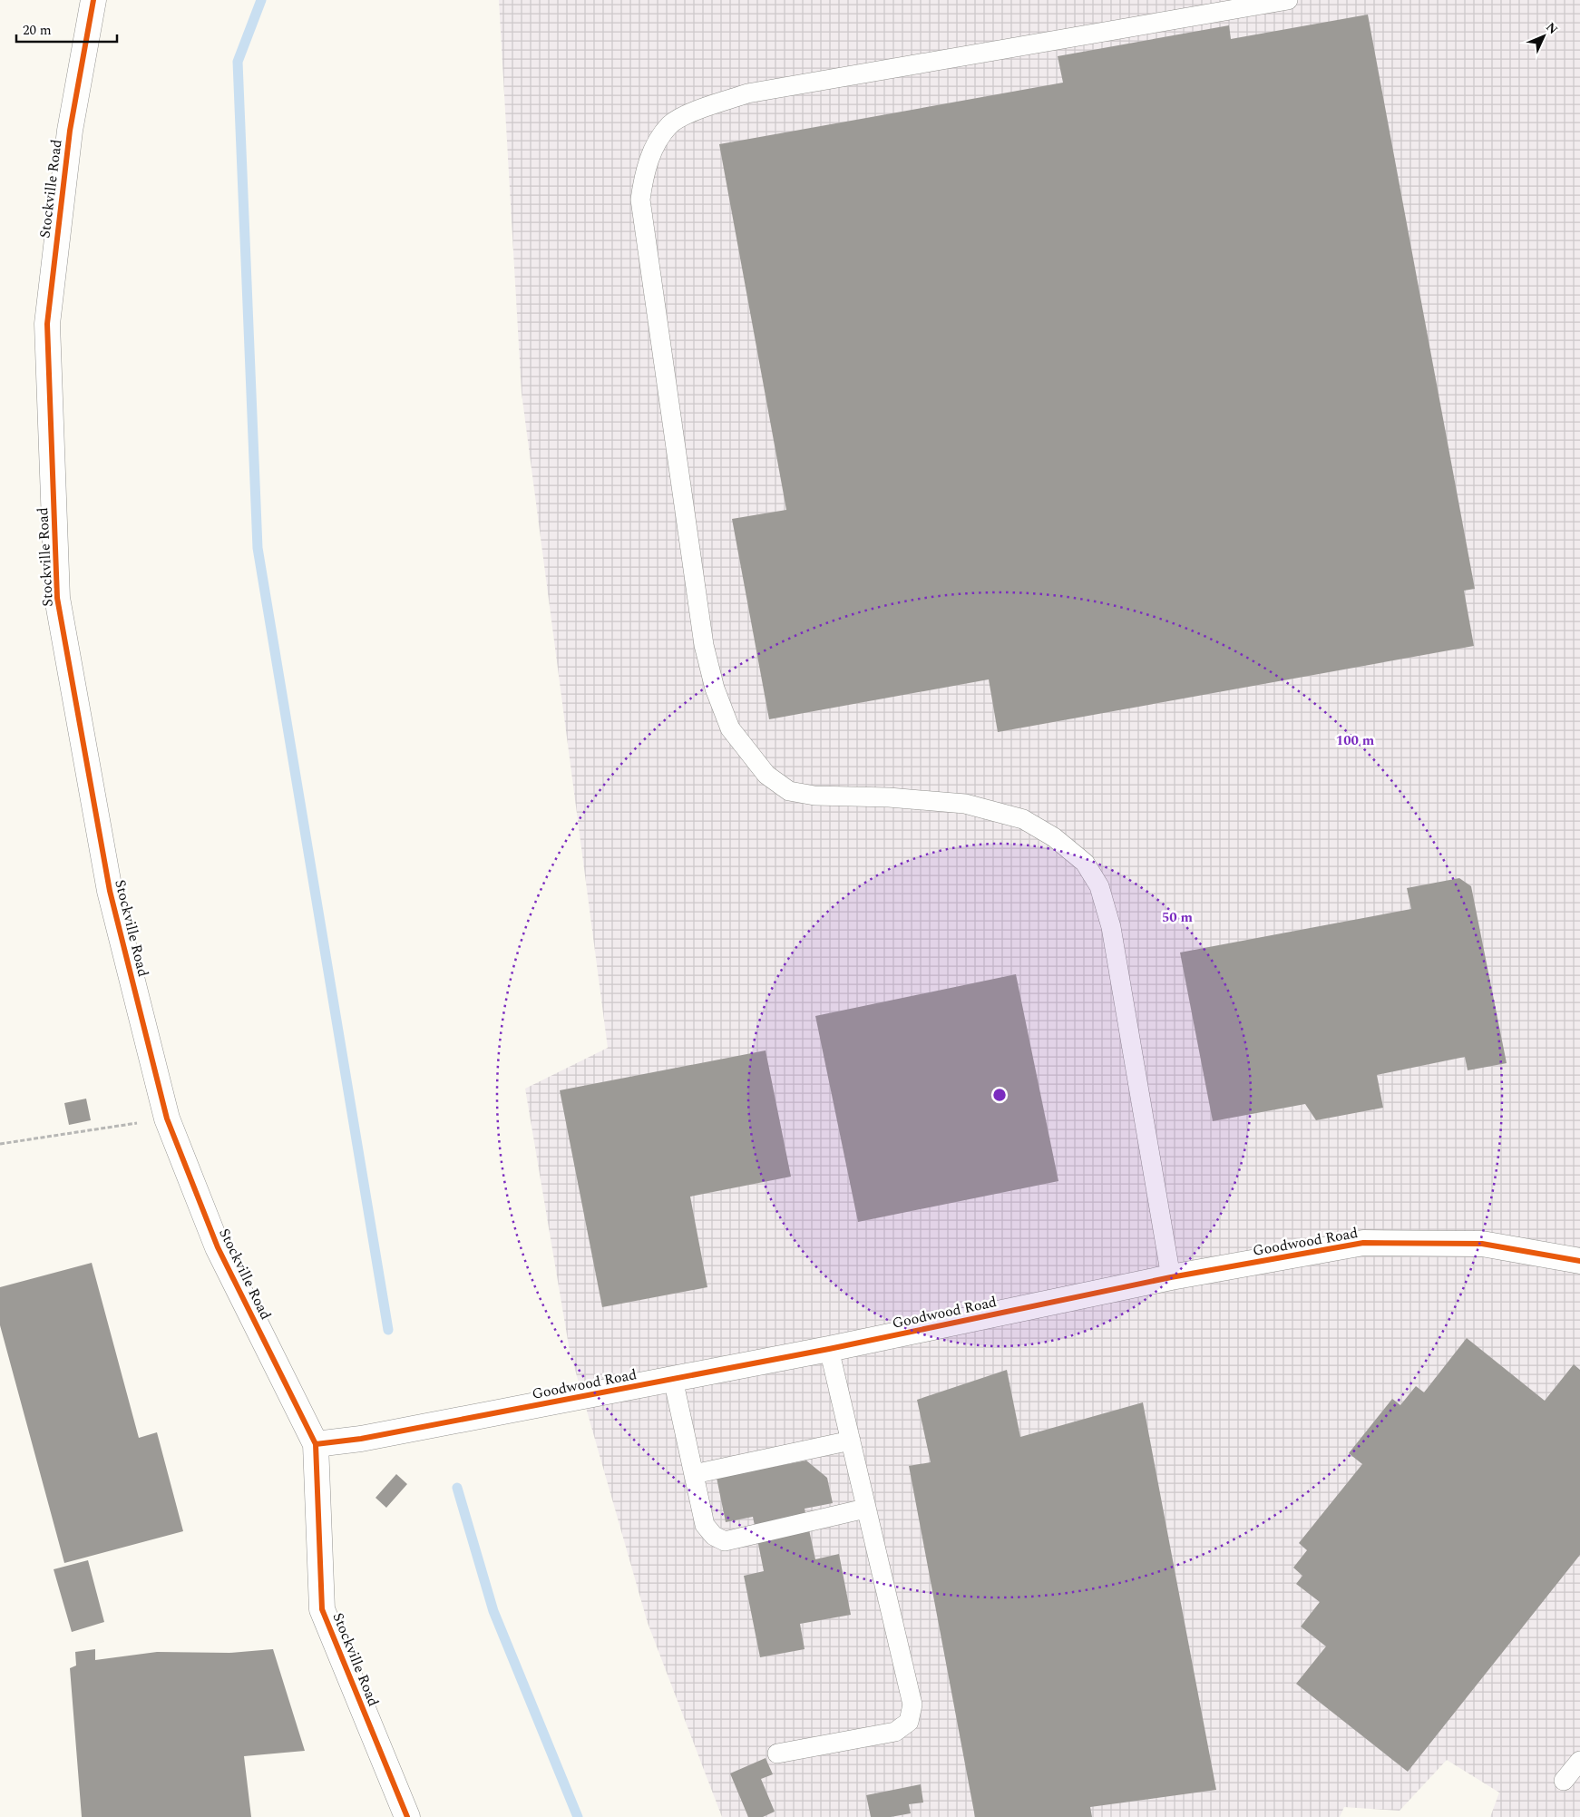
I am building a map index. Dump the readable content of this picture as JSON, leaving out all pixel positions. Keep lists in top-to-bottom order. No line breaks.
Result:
{"streets":{"street":["Stockville Road","Goodwood Road"]},"crossings":[["Stockville Road","Goodwood Road"]],"scale_bar":"20 m","north":"top right","rings":["100 m","50 m"]}
